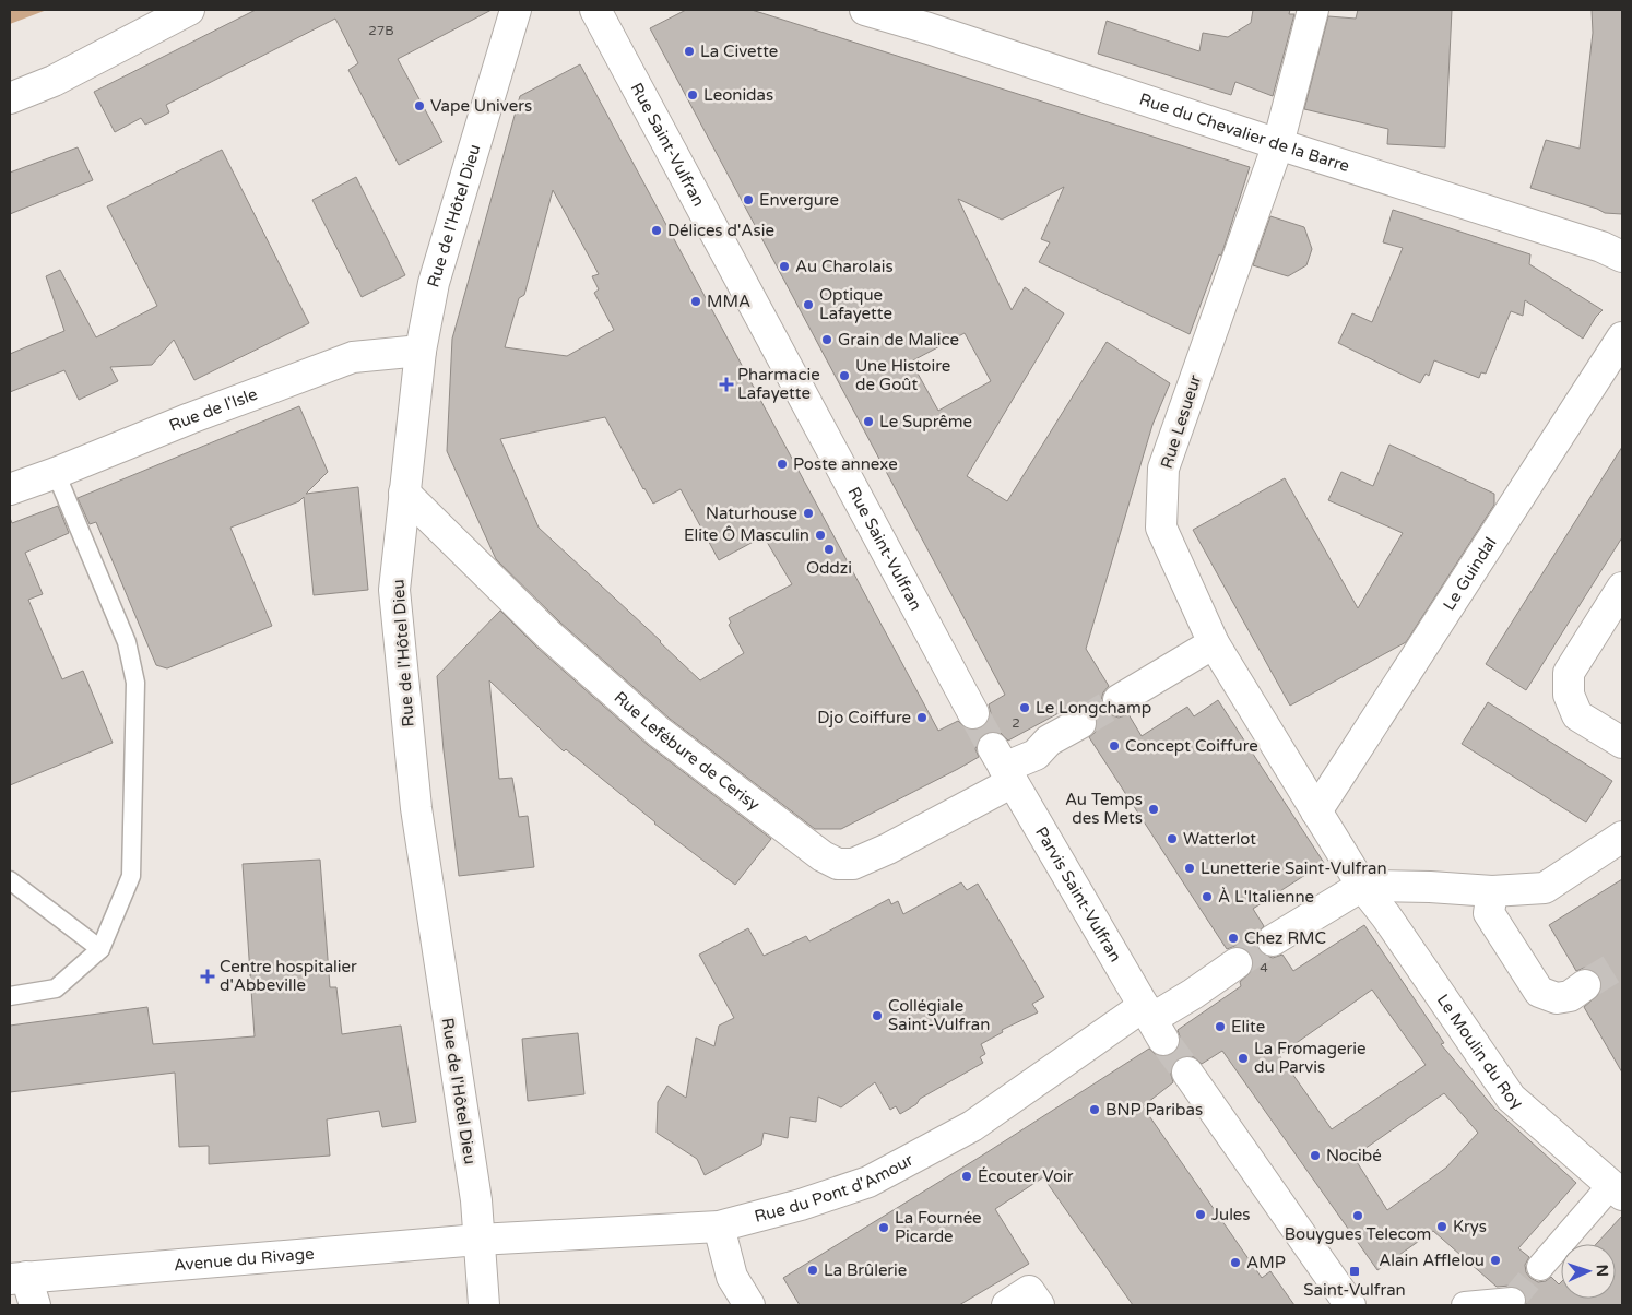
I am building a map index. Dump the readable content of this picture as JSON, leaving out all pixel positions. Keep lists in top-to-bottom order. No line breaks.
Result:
{"streets":{"street":["Rue du Chevalier de la Barre","Rue Saint-Vulfran","Rue de l'Hôtel Dieu","Rue de l'Isle","Rue Lesueur","Le Guindal","Rue Lefébure de Cerisy","Parvis Saint-Vulfran","Le Moulin du Roy","Rue du Pont d'Amour","Avenue du Rivage"]},"crossings":[["Rue du Chevalier de la Barre","Rue Lesueur"],["Rue de l'Hôtel Dieu","Rue de l'Isle"],["Rue de l'Hôtel Dieu","Rue Lefébure de Cerisy"],["Rue de l'Hôtel Dieu","Rue du Pont d'Amour"],["Rue de l'Hôtel Dieu","Avenue du Rivage"],["Rue Lesueur","Le Guindal"],["Rue Lesueur","Le Moulin du Roy"],["Le Guindal","Le Moulin du Roy"],["Rue Lefébure de Cerisy","Parvis Saint-Vulfran"],["Parvis Saint-Vulfran","Rue du Pont d'Amour"],["Rue du Pont d'Amour","Avenue du Rivage"]],"places":{"other":["La Civette","Leonidas","Vape Univers","Envergure","Délices d'Asie","Au Charolais","MMA","Optique Lafayette","Grain de Malice","Une Histoire de Goût","Le Suprême","Poste annexe","Naturhouse","Elite Ô Masculin","Oddzi","Le Longchamp","Djo Coiffure","Concept Coiffure","Au Temps des Mets","Watterlot","Lunetterie Saint-Vulfran","À L'Italienne","Chez RMC","Collégiale Saint-Vulfran","Elite","La Fromagerie du Parvis","BNP Paribas","Nocibé","Écouter Voir","Jules","Bouygues Telecom","Krys","La Fournée Picarde","Alain Afflelou","AMP","La Brûlerie"],"health":["Pharmacie Lafayette","Centre hospitalier d'Abbeville"],"transit":["Saint-Vulfran"]},"house_numbers":["27B","2","4"],"north":"right"}
